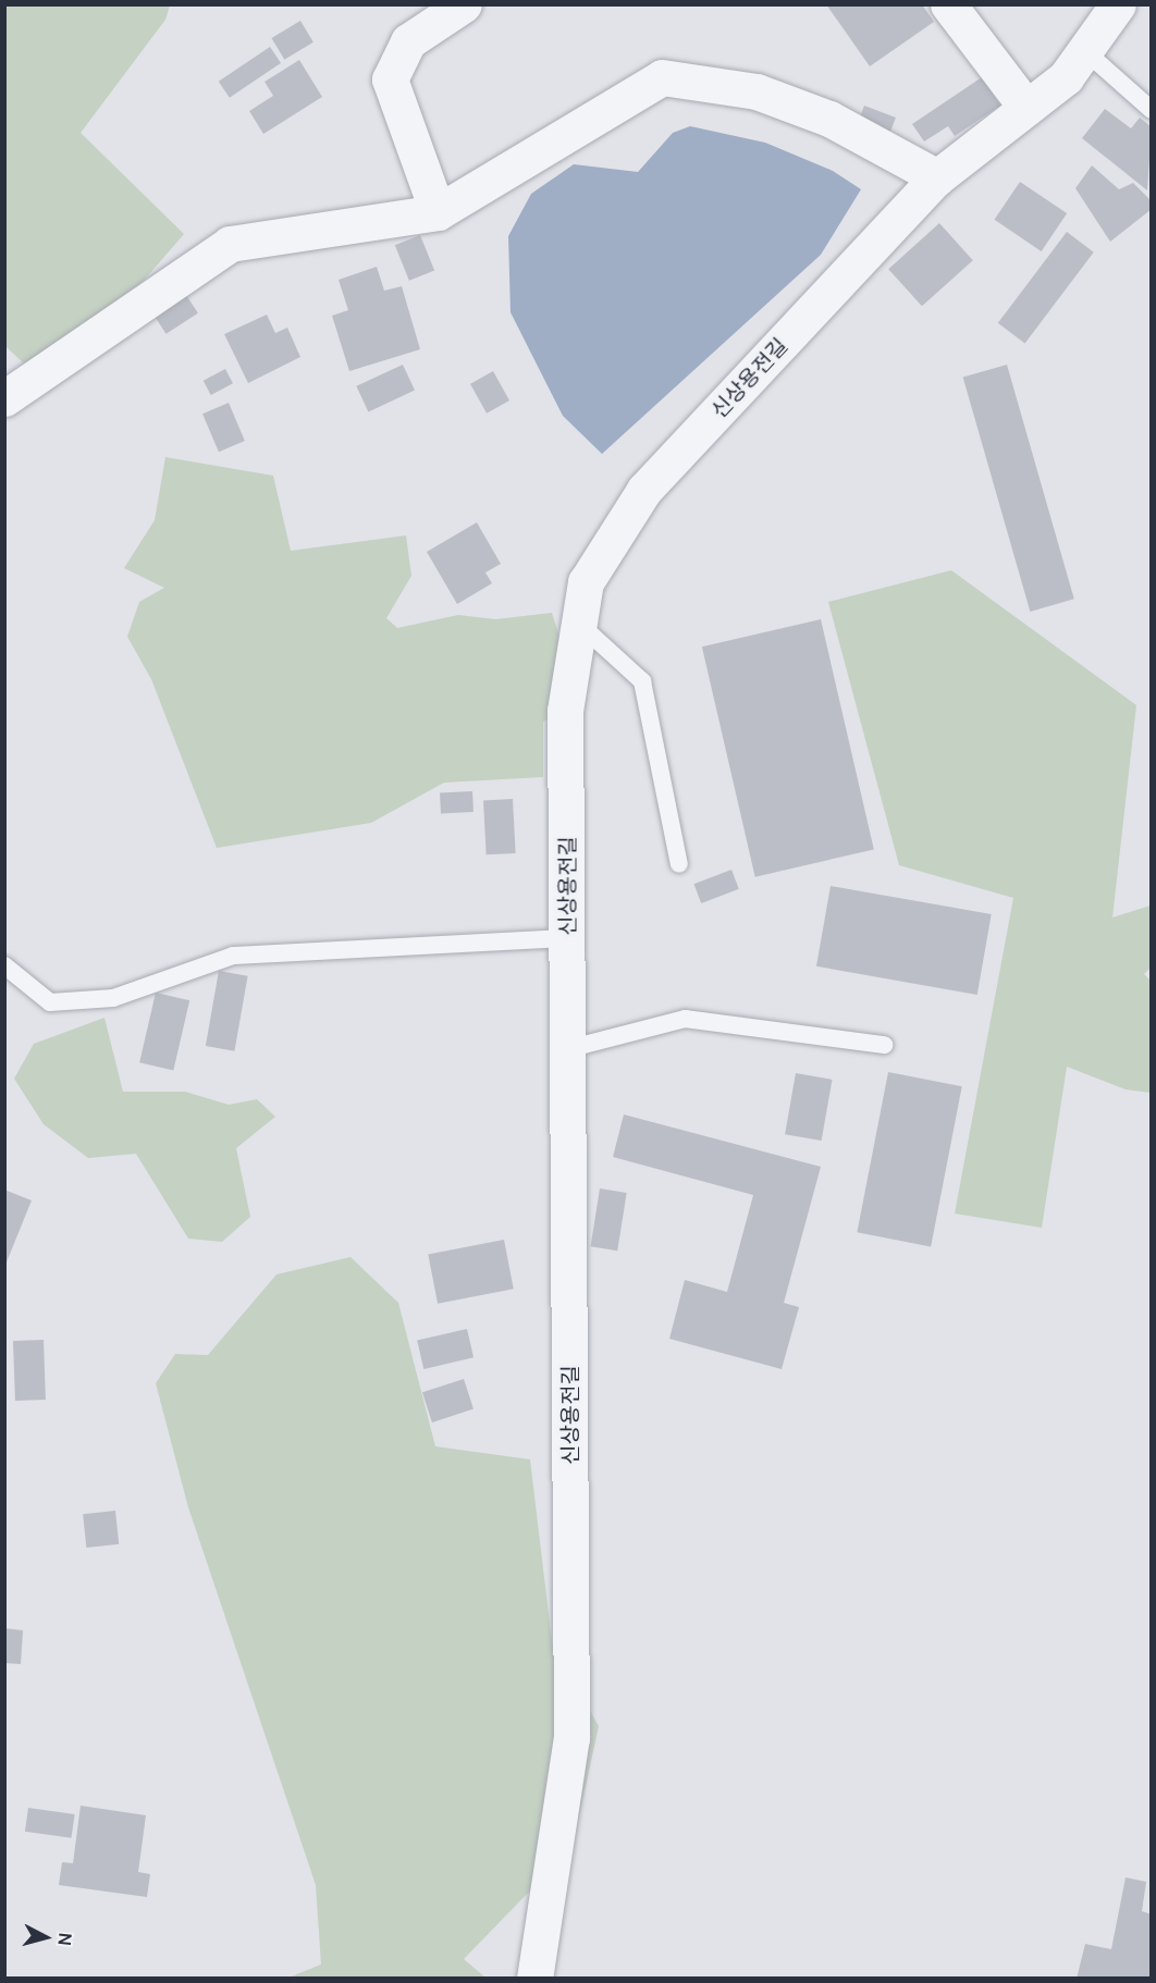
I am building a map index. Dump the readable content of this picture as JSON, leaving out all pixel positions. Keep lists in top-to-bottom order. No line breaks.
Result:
{"streets":{"street":["신상용전길"]},"north":"right"}
